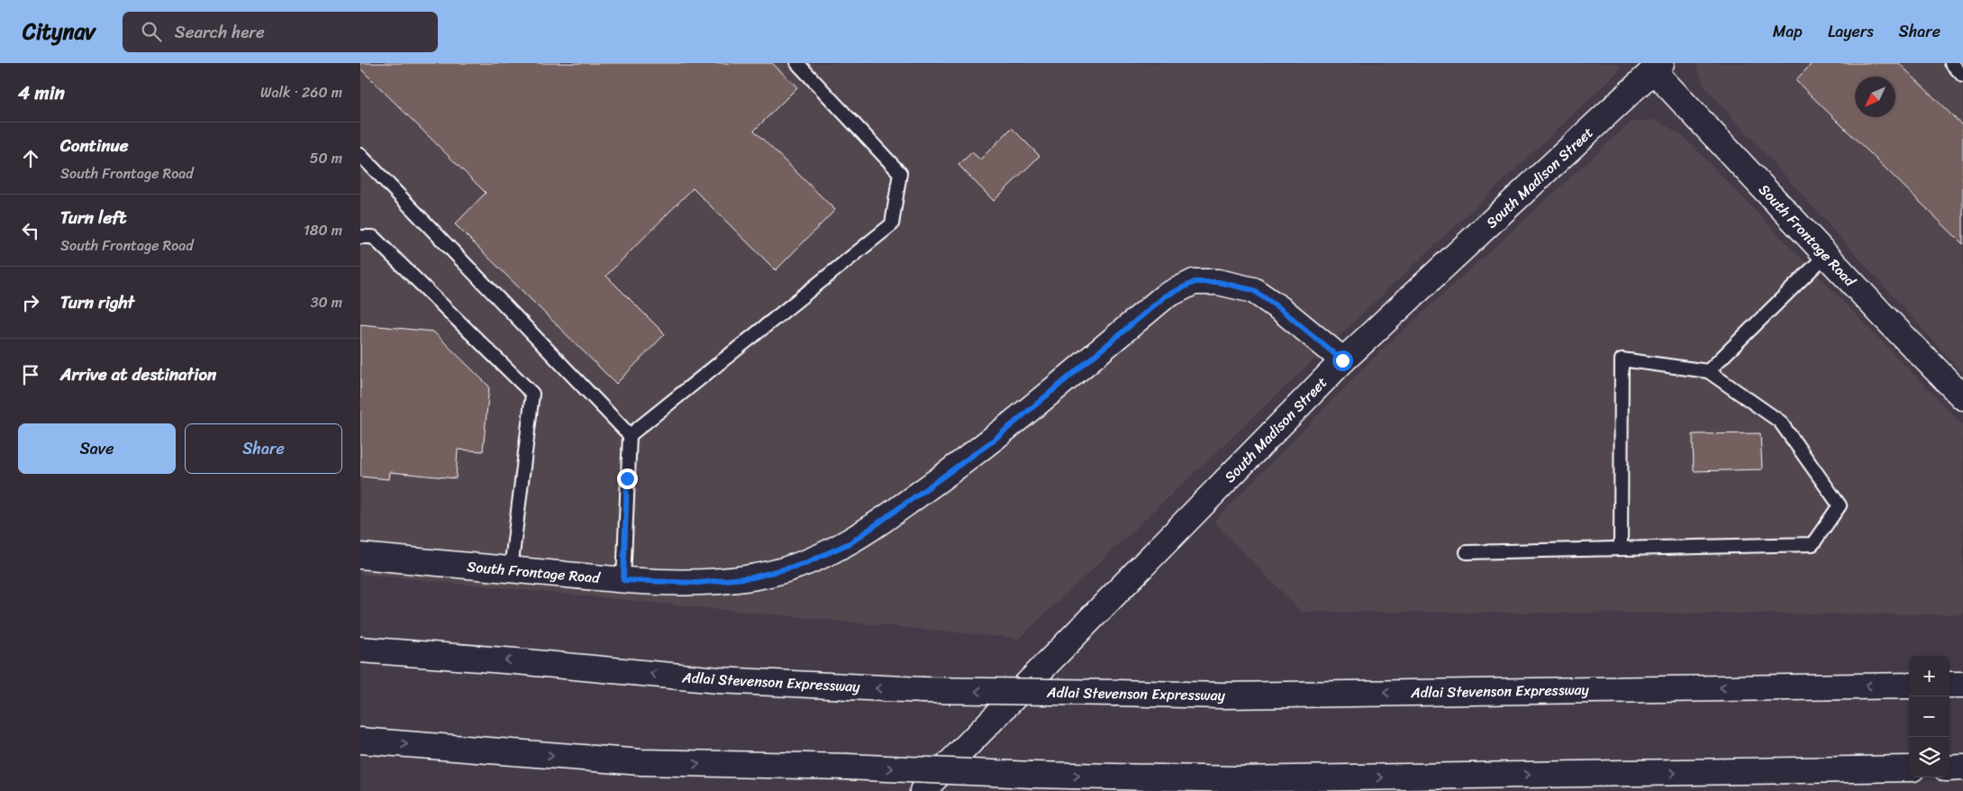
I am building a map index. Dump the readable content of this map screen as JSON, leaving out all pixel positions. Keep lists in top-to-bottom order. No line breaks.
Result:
{"streets":{"main road":["South Madison Street","South Frontage Road","Adlai Stevenson Expressway"]},"crossings":[["South Madison Street","South Frontage Road"]],"north":"bottom left","page":{"header":"Citynav","search":"Search here","nav":["Map","Layers","Share"],"heading":["4 min","Walk · 260 m"],"list":[["Continue","South Frontage Road","50 m"],["Turn left","South Frontage Road","180 m"],["Turn right","30 m"],"Arrive at destination"],"buttons":["Save","Share"],"map_buttons":["+","−"]}}
